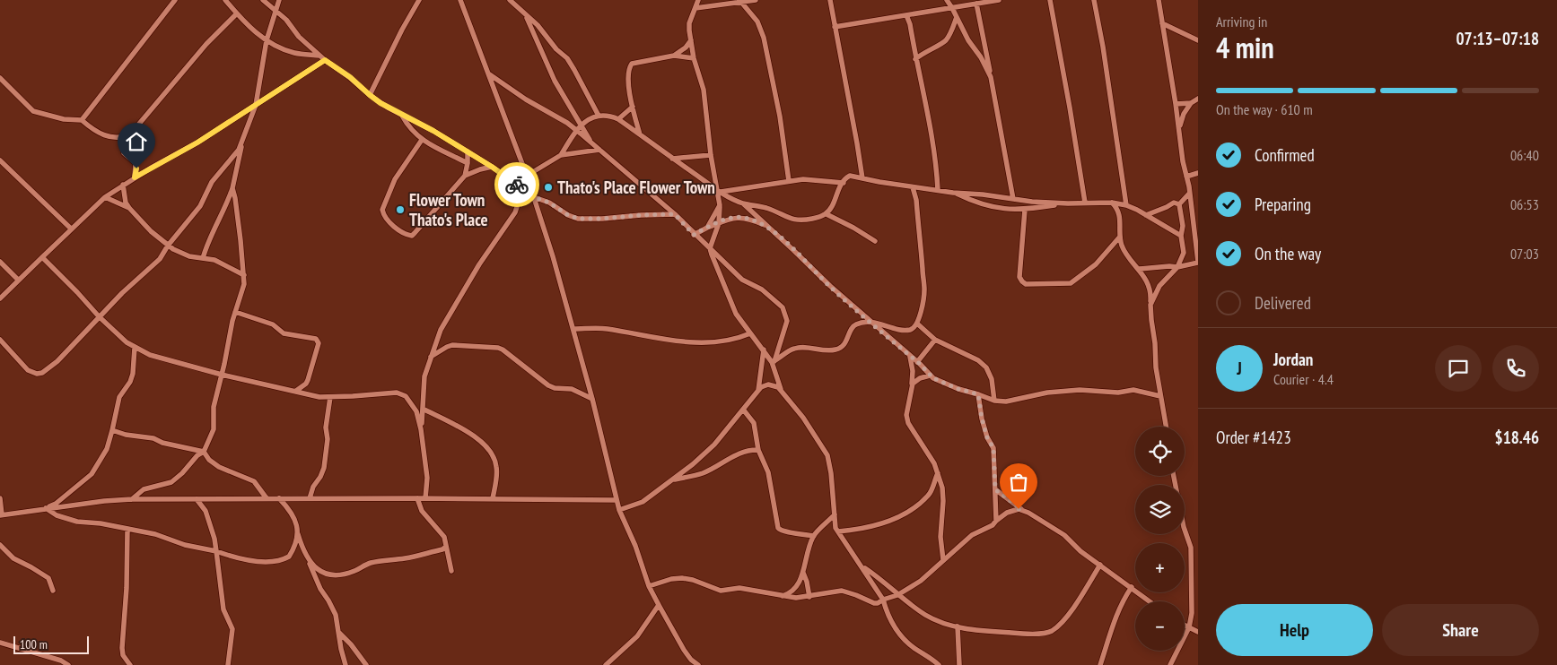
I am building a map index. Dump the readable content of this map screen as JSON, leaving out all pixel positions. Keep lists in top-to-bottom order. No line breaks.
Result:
{"places":["Thato's Place Flower Town","Flower Town Thato's Place"],"scale_bar":"100 m","page":{"heading":["4 min","Arriving in","07:13–07:18"],"panel":["Jordan","Courier · 4.4","Order #1423","$18.46"],"bar":"On the way · 610 m","list":[["Confirmed","06:40"],["Preparing","06:53"],["On the way","07:03"],"Delivered"],"round":"J","map_buttons":["+","−"],"buttons":["Help","Share"],"scale":"100 m"}}
